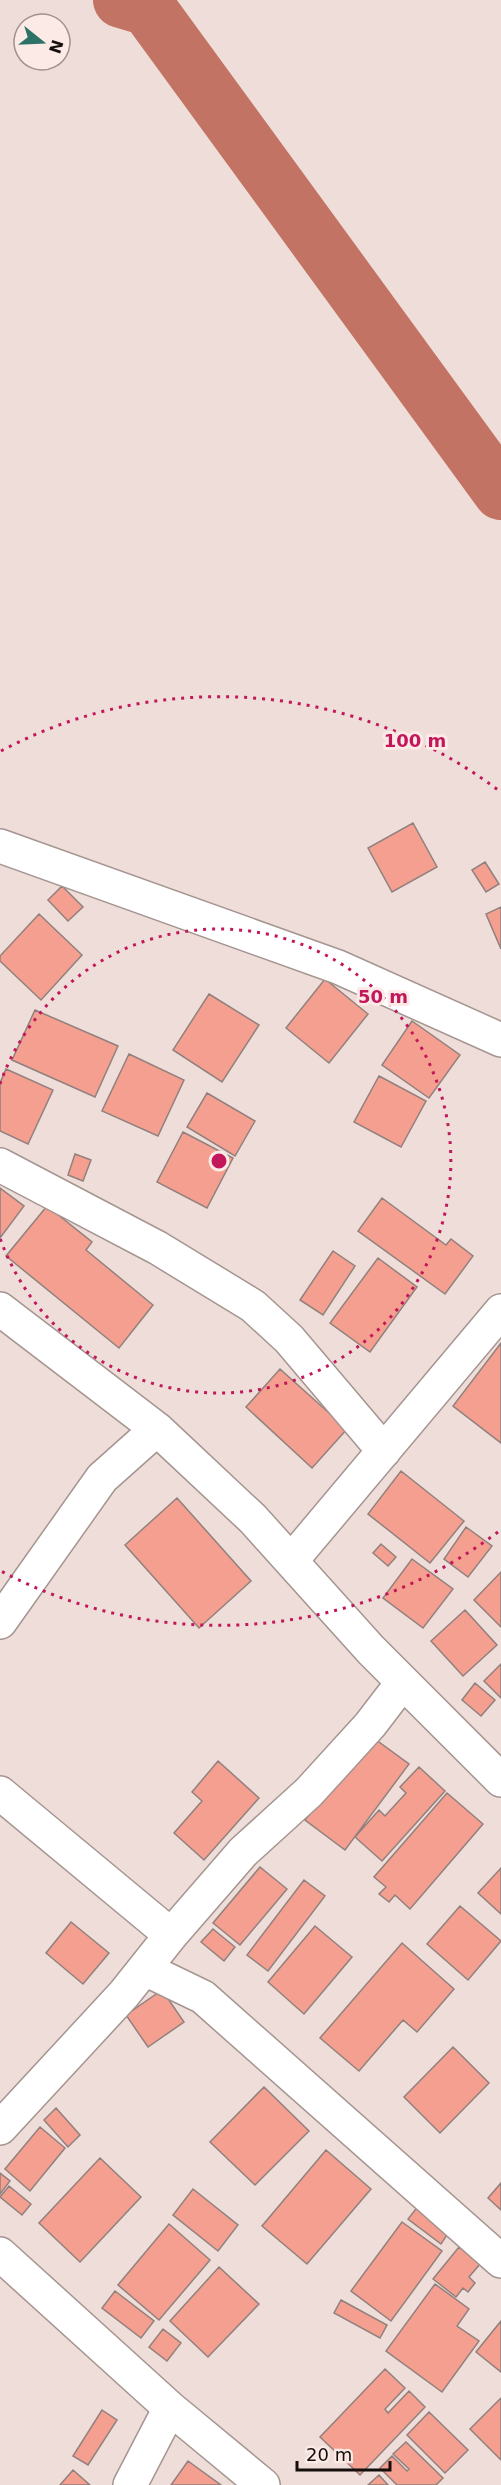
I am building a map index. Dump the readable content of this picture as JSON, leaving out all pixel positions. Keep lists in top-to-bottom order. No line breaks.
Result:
{"scale_bar":"20 m","north":"right","rings":["100 m","50 m"]}
